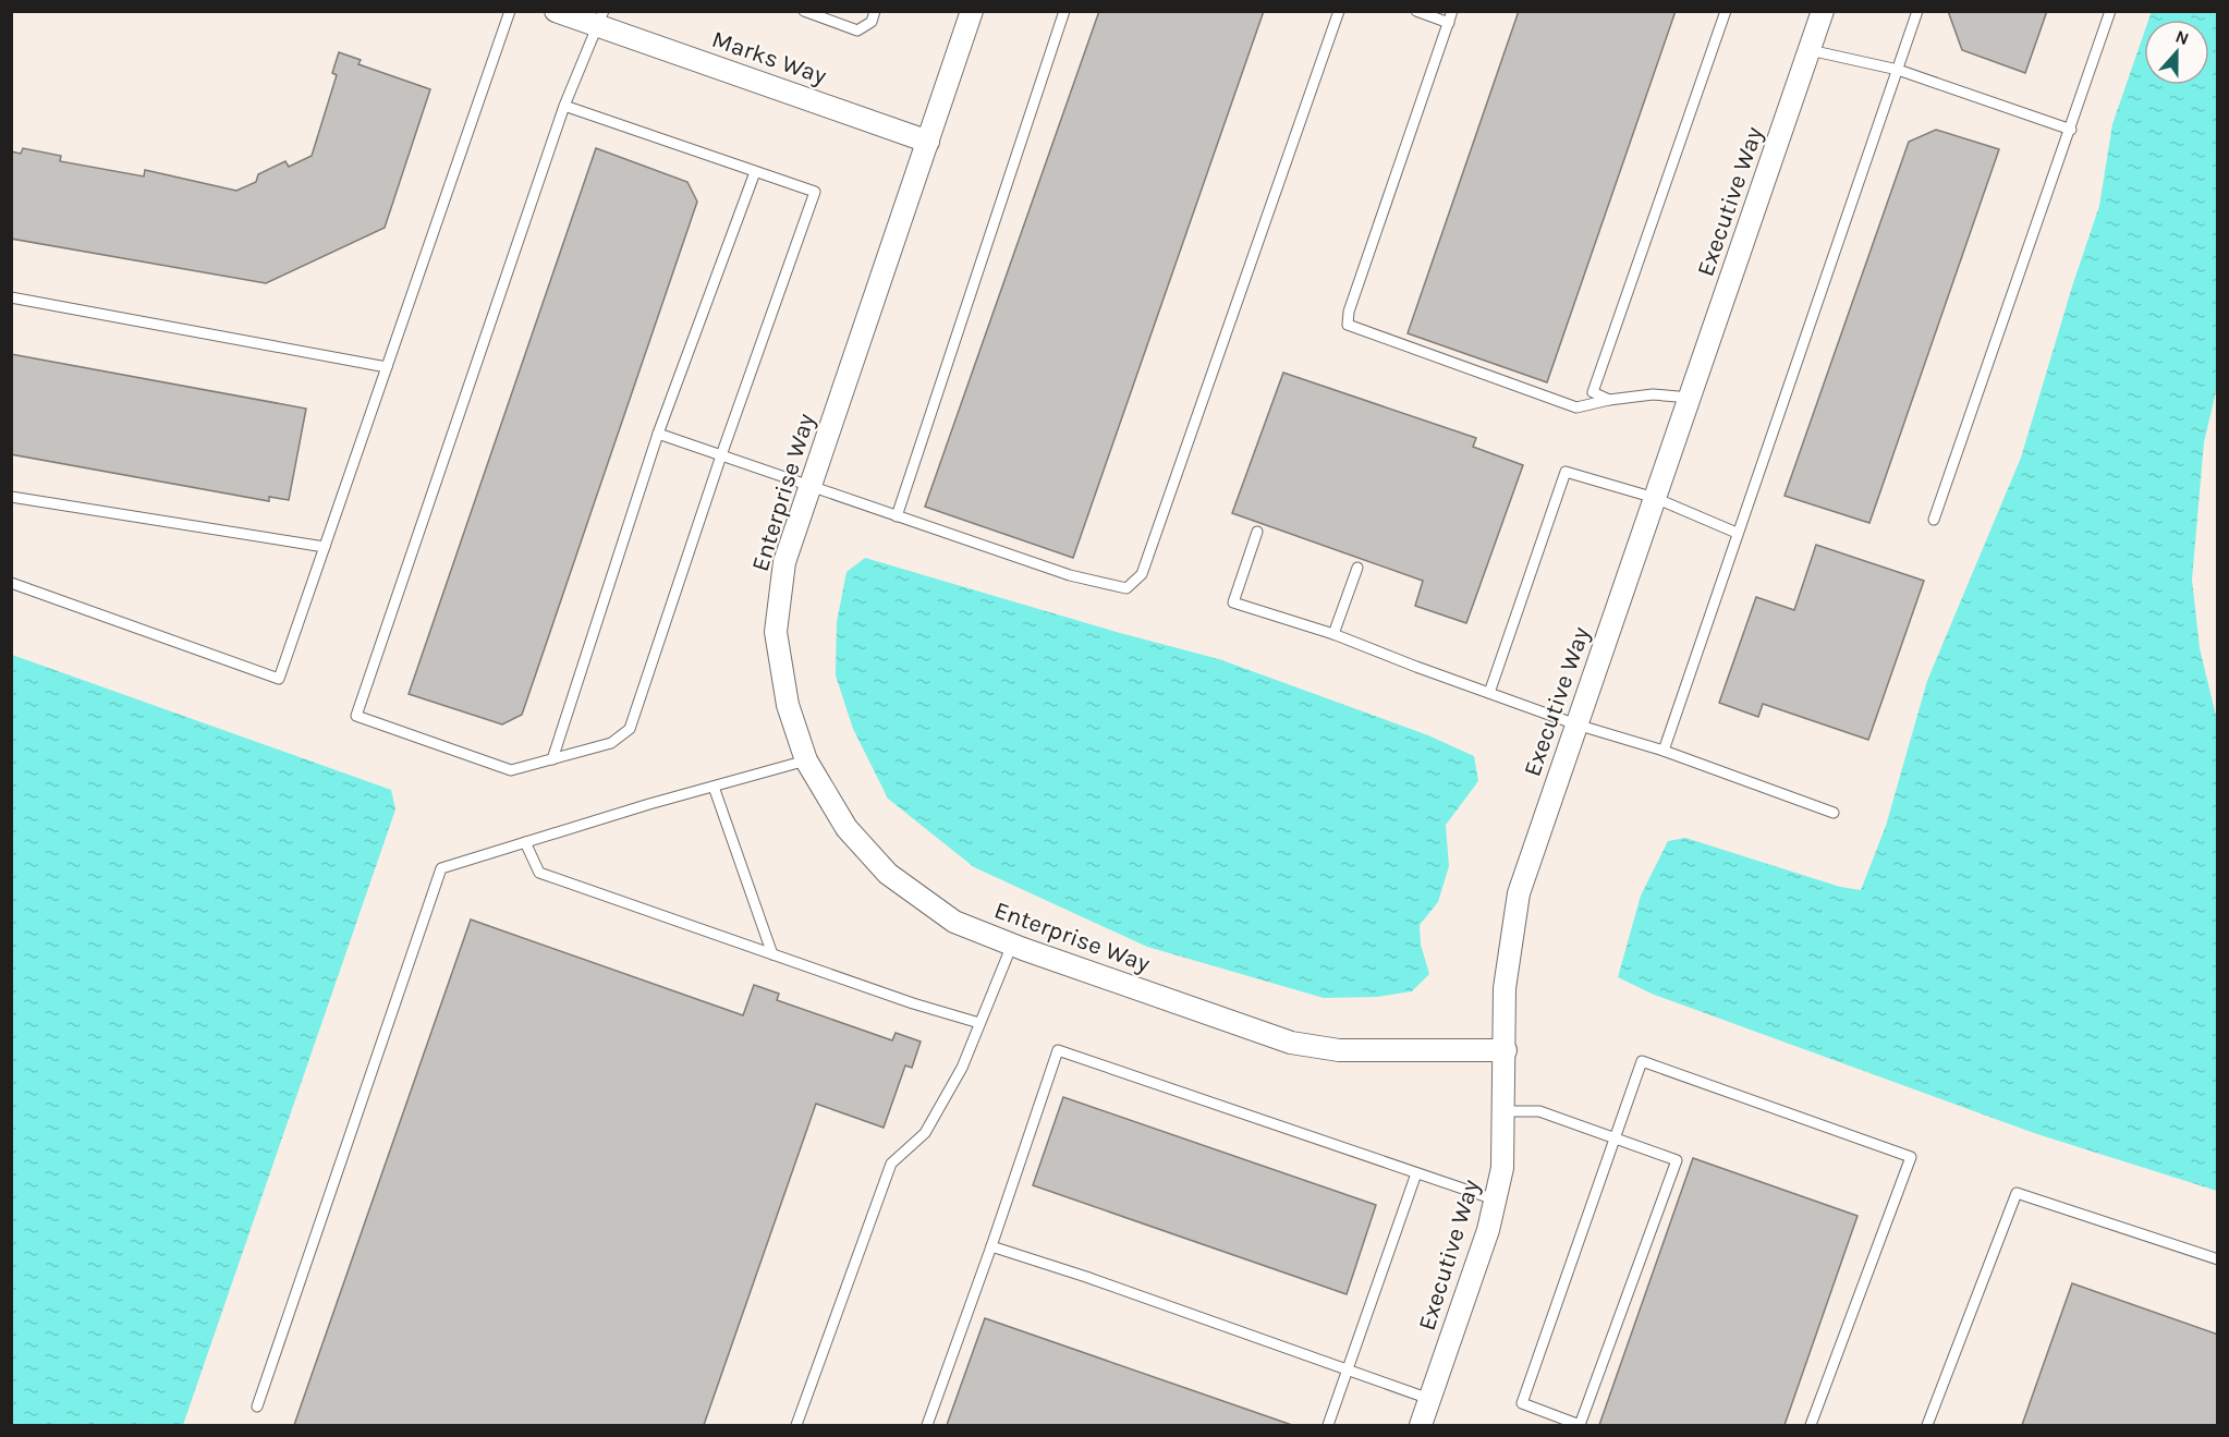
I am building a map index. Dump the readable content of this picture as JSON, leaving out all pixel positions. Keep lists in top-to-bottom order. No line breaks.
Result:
{"streets":{"street":["Marks Way","Executive Way","Enterprise Way"]},"crossings":[["Marks Way","Enterprise Way"],["Executive Way","Enterprise Way"]],"north":"top"}
